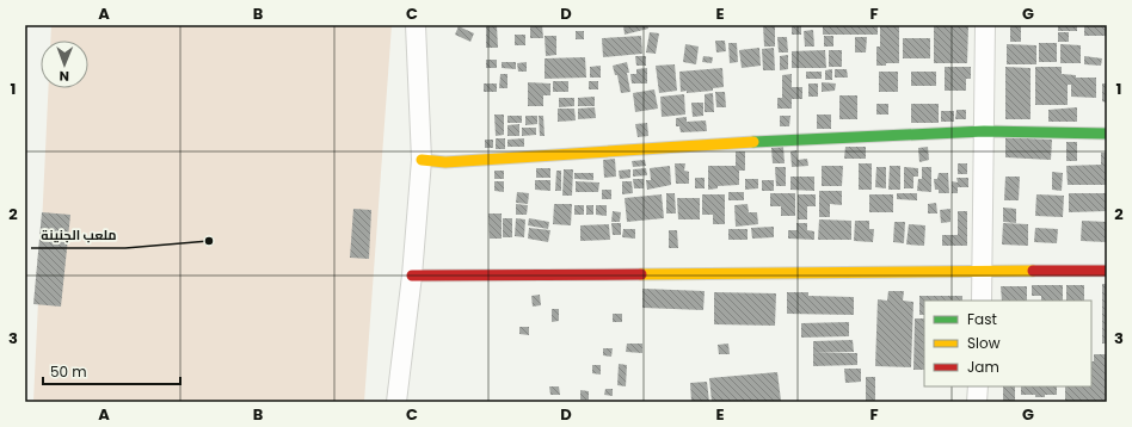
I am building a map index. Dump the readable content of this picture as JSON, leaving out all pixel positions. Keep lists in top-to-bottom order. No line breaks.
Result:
{"places":["ملعب الجنينة"],"legend":["Fast","Slow","Jam"],"scale_bar":"50 m","north":"bottom","grid":{"columns":["A","B","C","D","E","F","G"],"rows":["1","2","3"]}}
